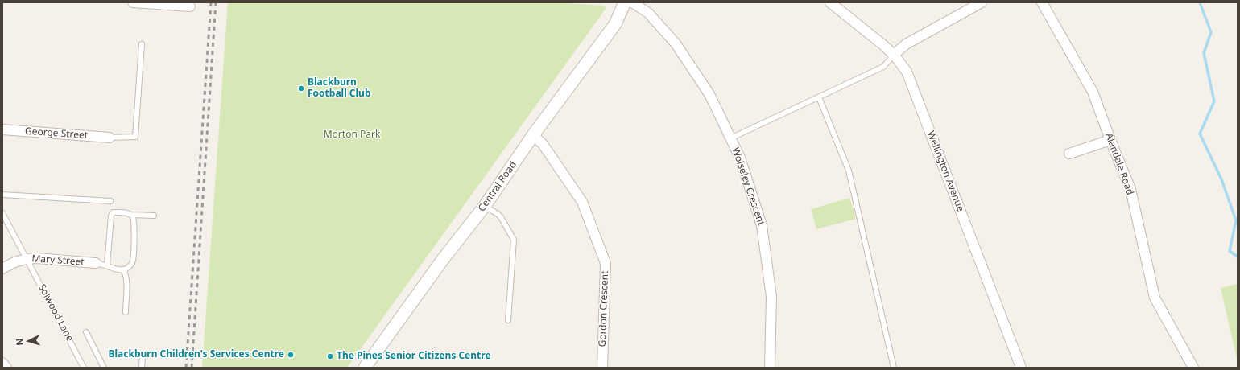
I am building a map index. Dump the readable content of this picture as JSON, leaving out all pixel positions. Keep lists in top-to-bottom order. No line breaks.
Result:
{"streets":{"street":["George Street","Alandale Road","Wellington Avenue","Central Road","Wolseley Crescent","Mary Street","Gordon Crescent"],"lane":["Solwood Lane"]},"crossings":[["Central Road","Gordon Crescent"],["Mary Street","Solwood Lane"]],"parks":["Morton Park"],"places":["Blackburn Football Club","Blackburn Children's Services Centre","The Pines Senior Citizens Centre"],"north":"left"}
